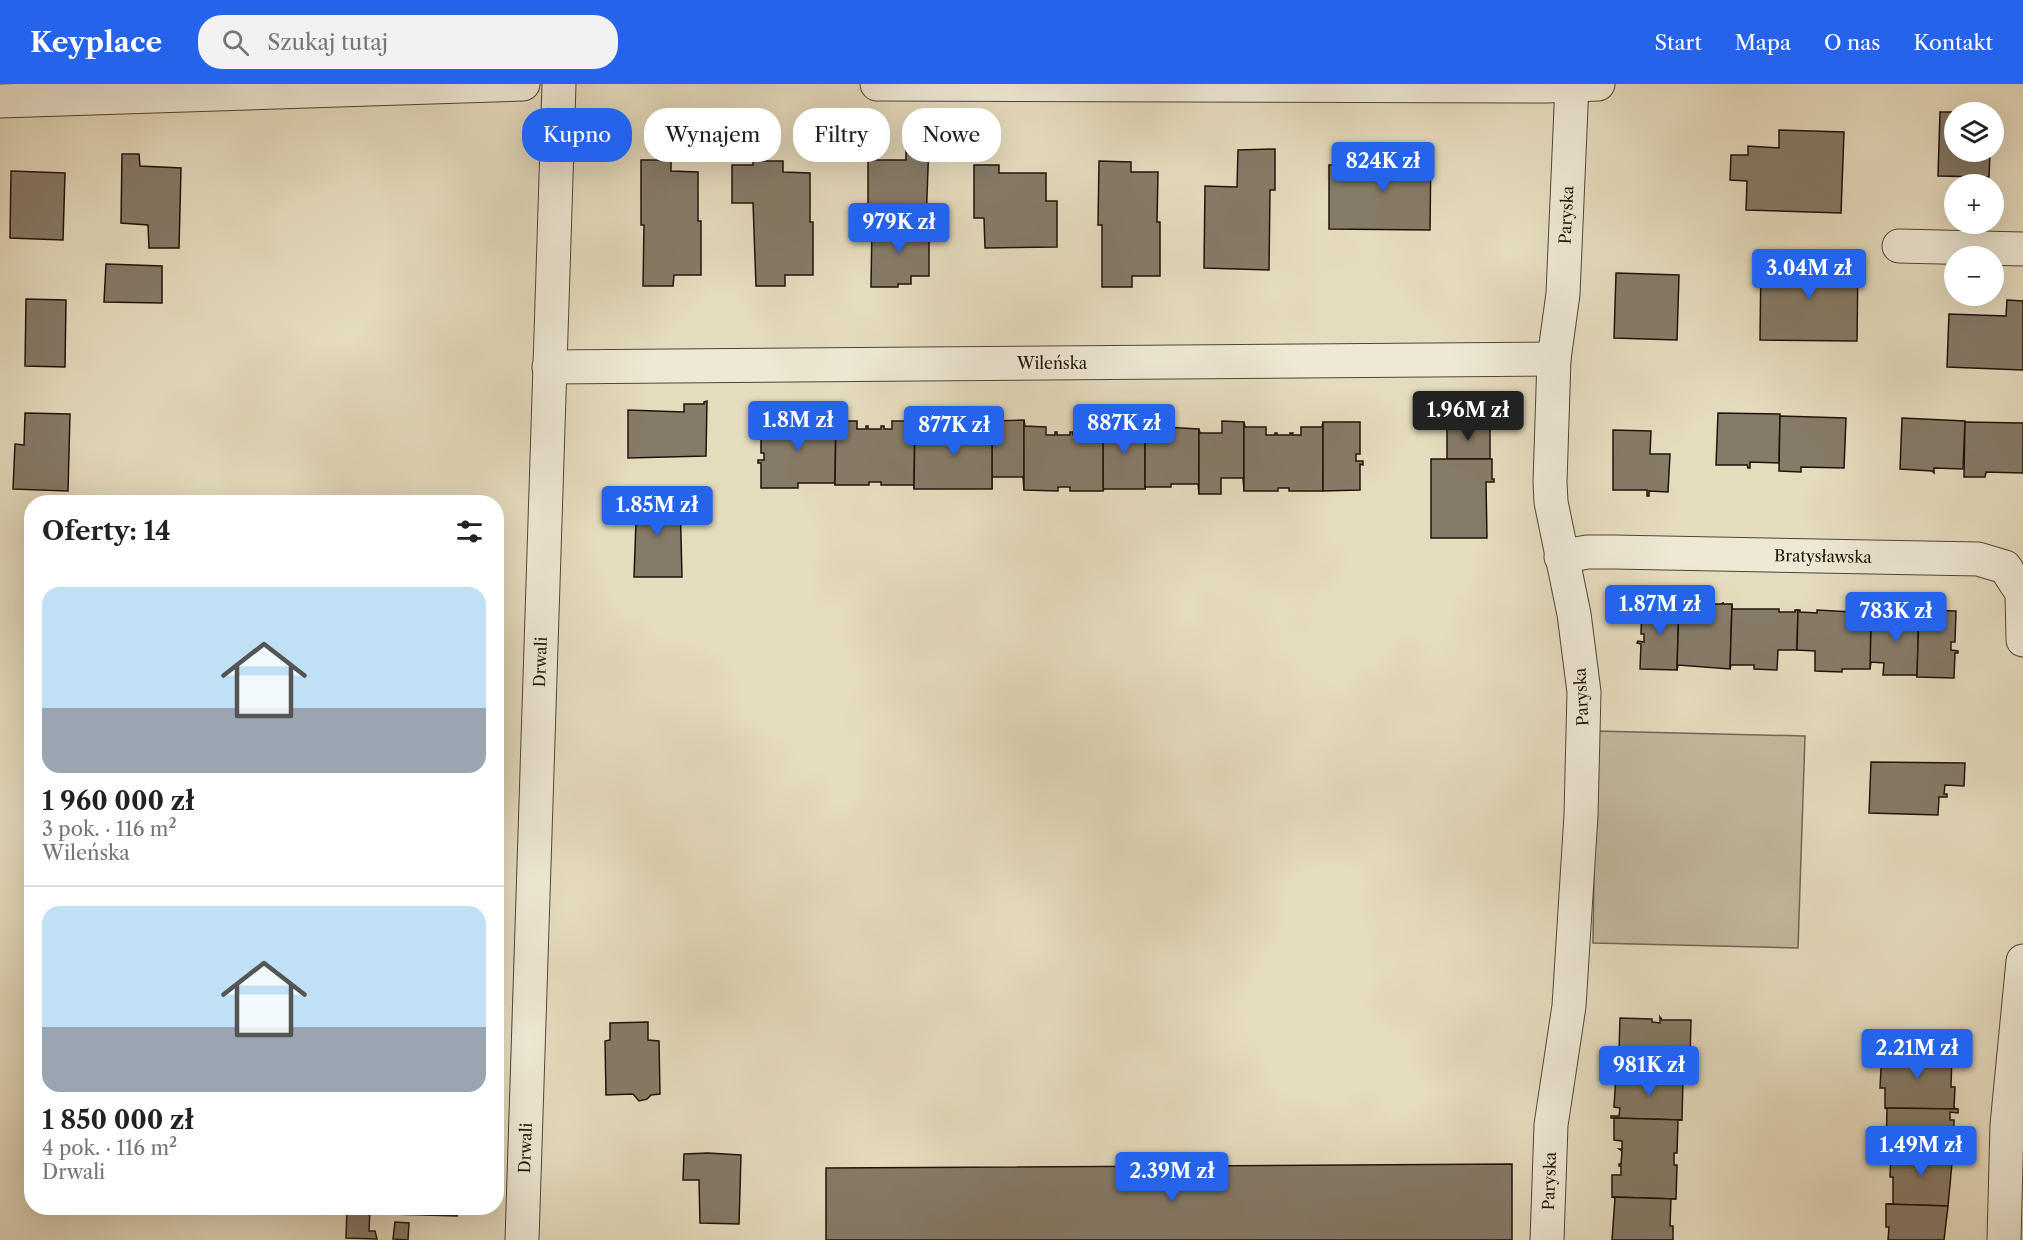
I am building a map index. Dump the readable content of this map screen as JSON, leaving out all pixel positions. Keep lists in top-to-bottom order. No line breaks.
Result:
{"streets":{"street":["Paryska","Wileńska","Bratysławska","Drwali"]},"crossings":[["Paryska","Wileńska"],["Paryska","Bratysławska"],["Wileńska","Drwali"]],"page":{"header":"Keyplace","search":"Szukaj tutaj","nav":["Start","Mapa","O nas","Kontakt"],"map_buttons":["+","−"],"chip":["Kupno","Wynajem","Filtry","Nowe"],"price":["824K zł","979K zł","3.04M zł","1.96M zł","1.8M zł","887K zł","877K zł","1.85M zł","1.87M zł","783K zł","2.21M zł","981K zł","1.49M zł","2.39M zł"],"heading":"Oferty: 14","list":[{"name":"1 960 000 zł","note":"3 pok. · 116 m² · Wileńska"},{"name":"1 850 000 zł","note":"4 pok. · 116 m² · Drwali"}]}}
